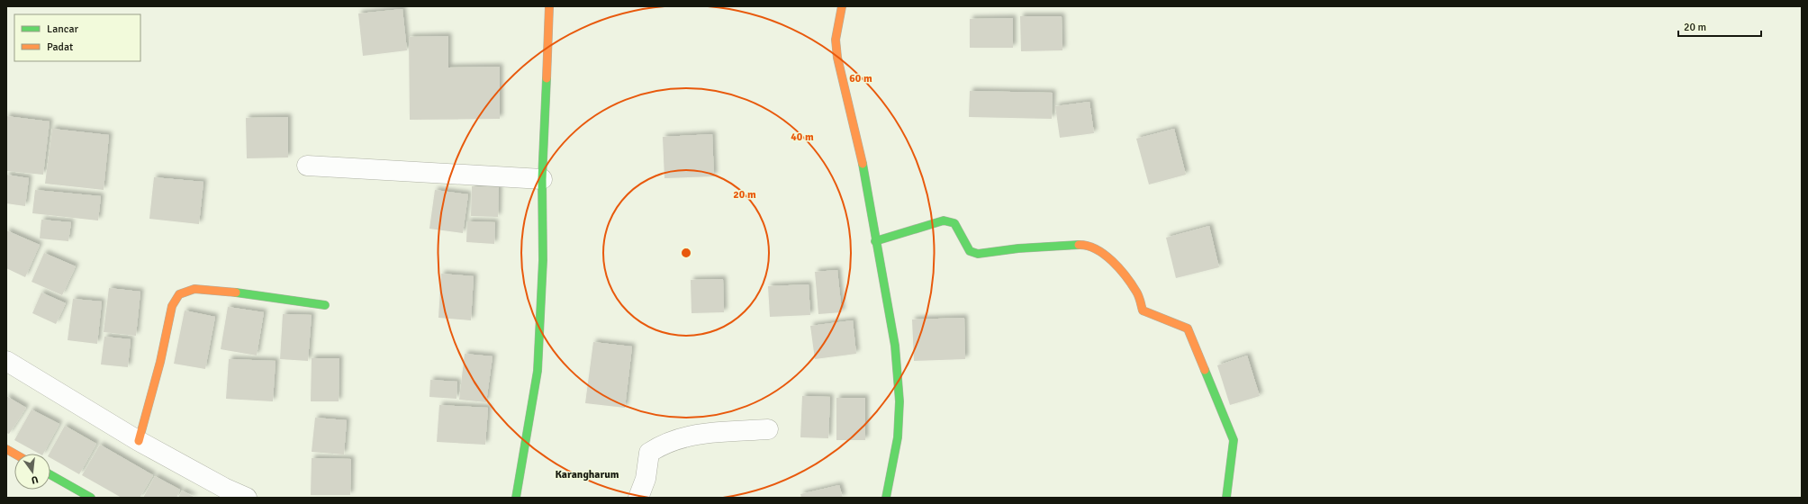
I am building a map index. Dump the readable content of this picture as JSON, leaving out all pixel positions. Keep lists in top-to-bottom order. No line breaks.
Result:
{"districts":["Karangharum"],"legend":["Lancar","Padat"],"scale_bar":"20 m","north":"bottom","rings":["60 m","40 m","20 m"]}
